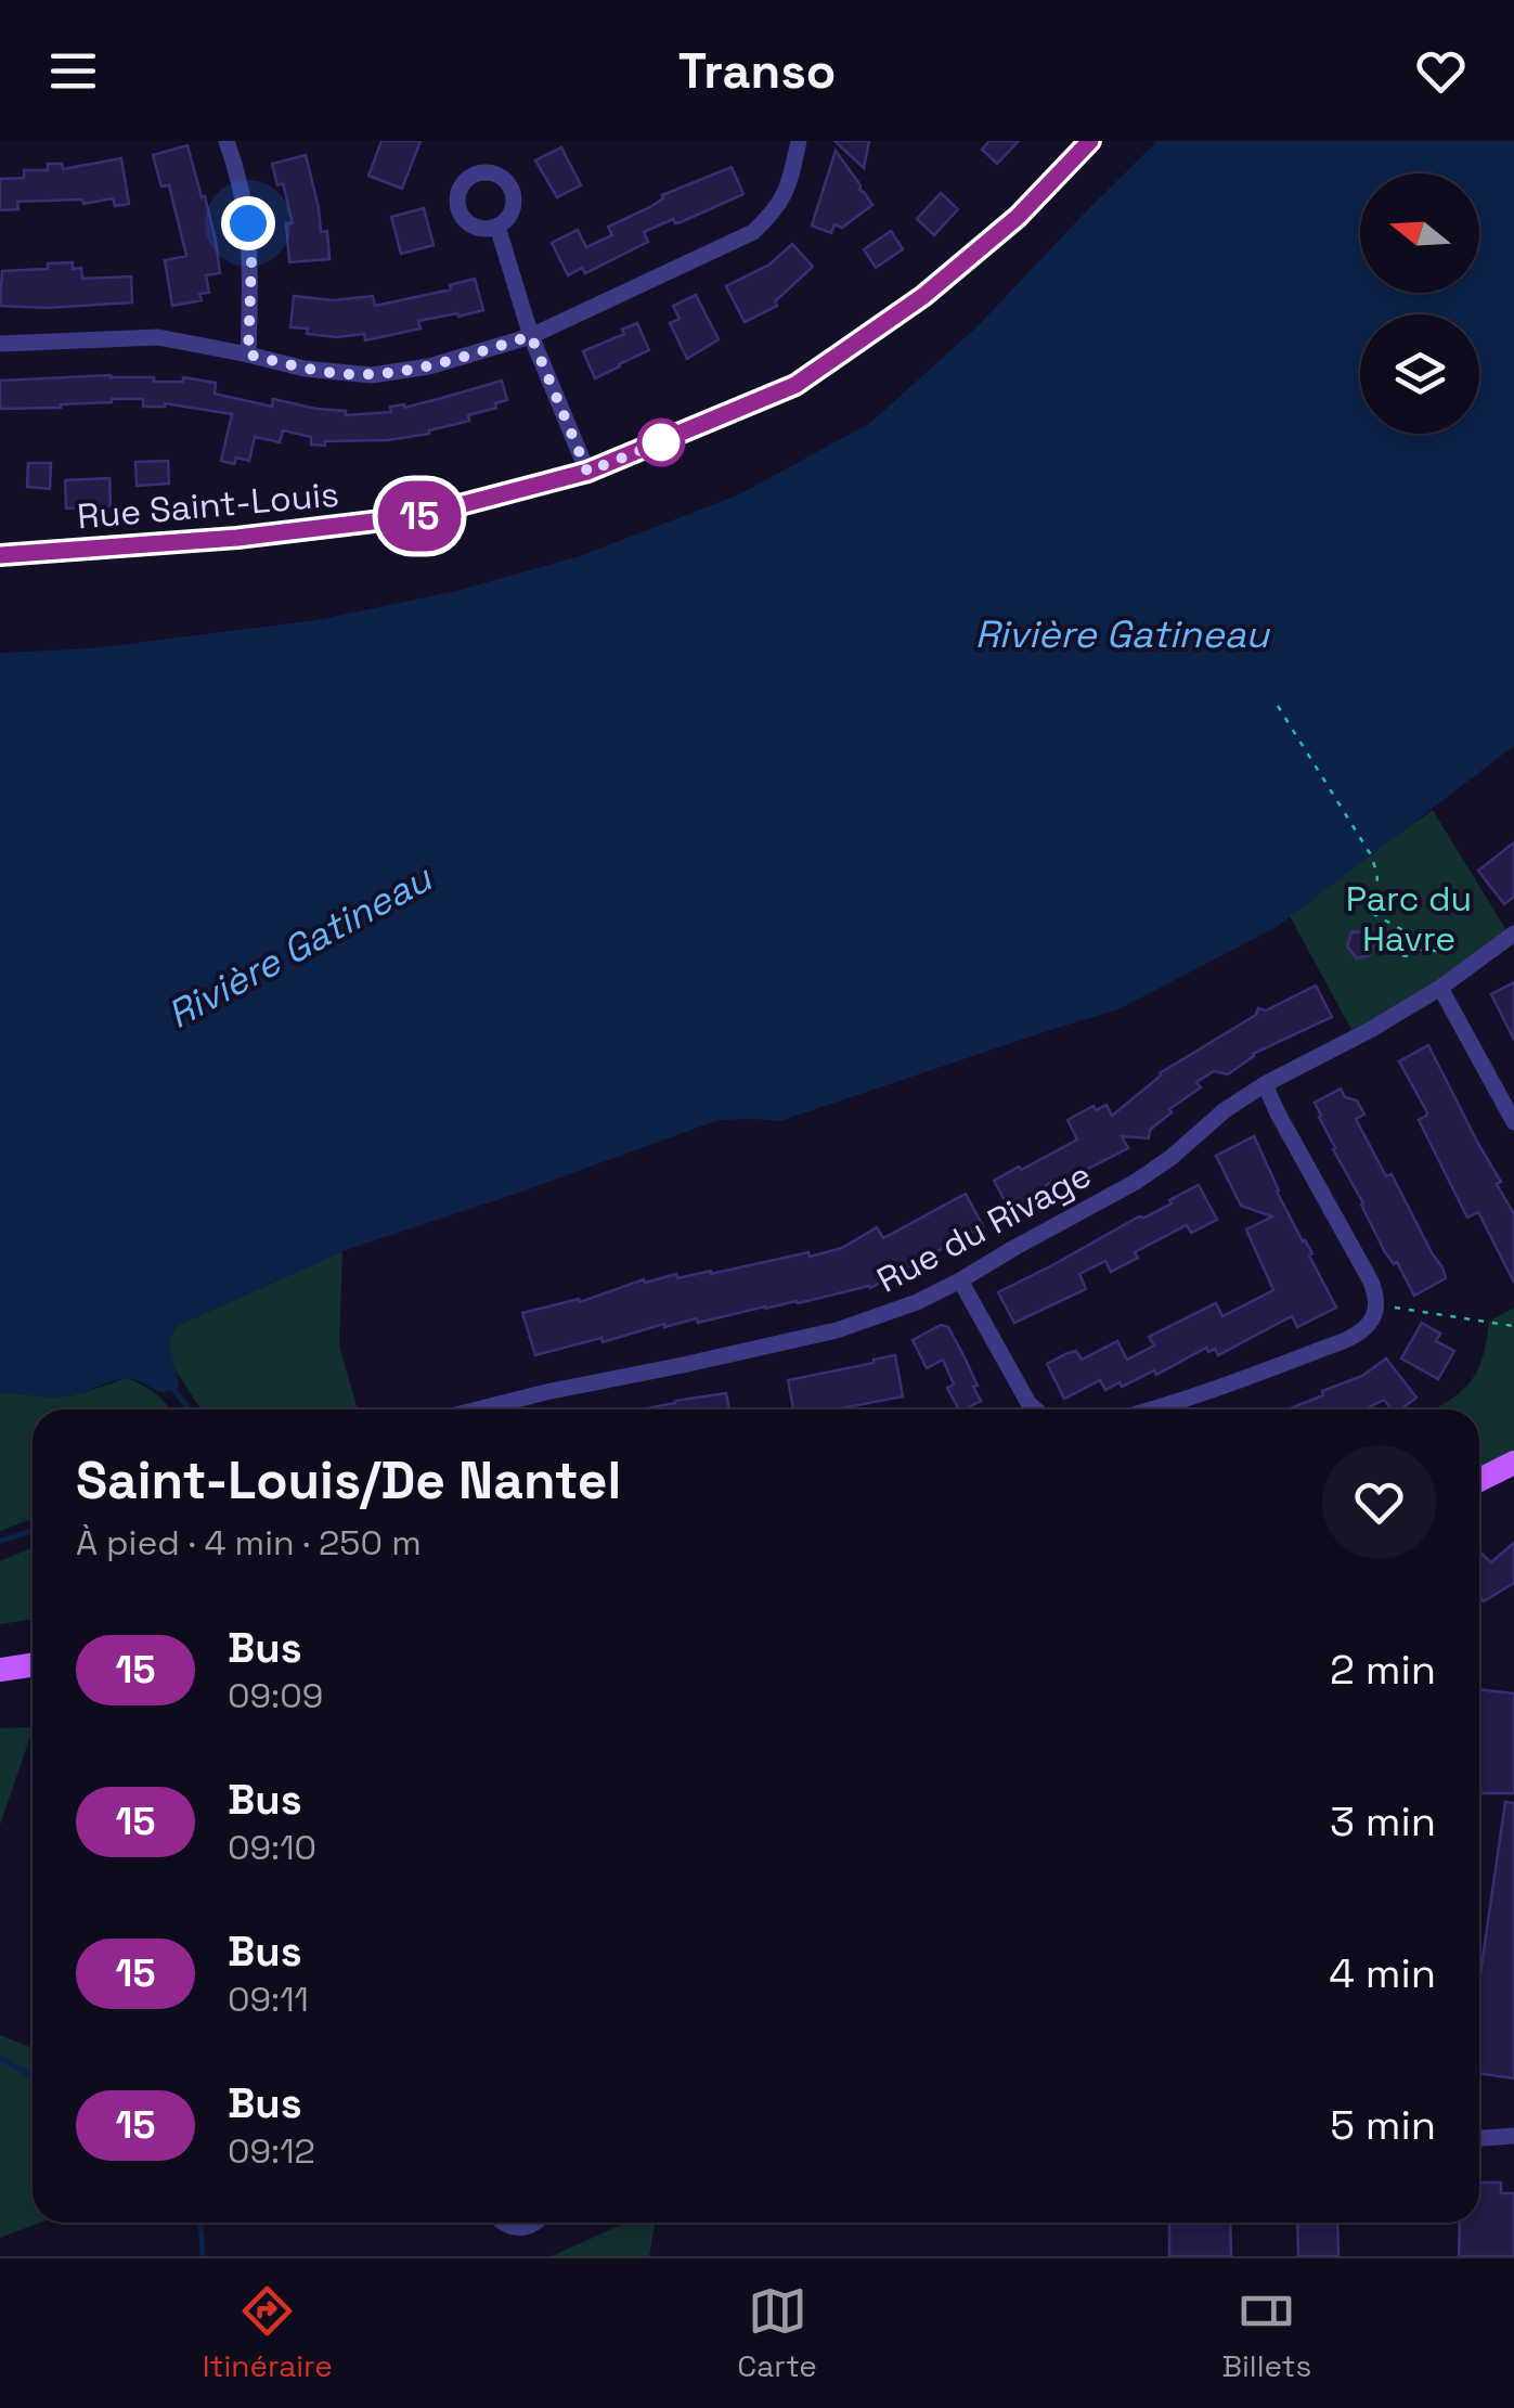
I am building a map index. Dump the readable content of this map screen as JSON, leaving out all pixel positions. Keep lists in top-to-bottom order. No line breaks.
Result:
{"streets":{"main road":["Rue Saint-Louis"],"street":["Rue du Rivage"]},"water":["Rivière Gatineau"],"parks":["Parc du Havre"],"lines":["bus line 15"],"north":"left","page":{"header":"Transo","on_map":"15","heading":["Saint-Louis/De Nantel","À pied · 4 min · 250 m"],"list":[{"mark":"15","name":"Bus","note":"09:09","value":"2 min"},{"mark":"15","name":"Bus","note":"09:10","value":"3 min"},{"mark":"15","name":"Bus","note":"09:11","value":"4 min"},{"mark":"15","name":"Bus","note":"09:12","value":"5 min"}],"tabs":["Itinéraire","Carte","Billets"]}}
